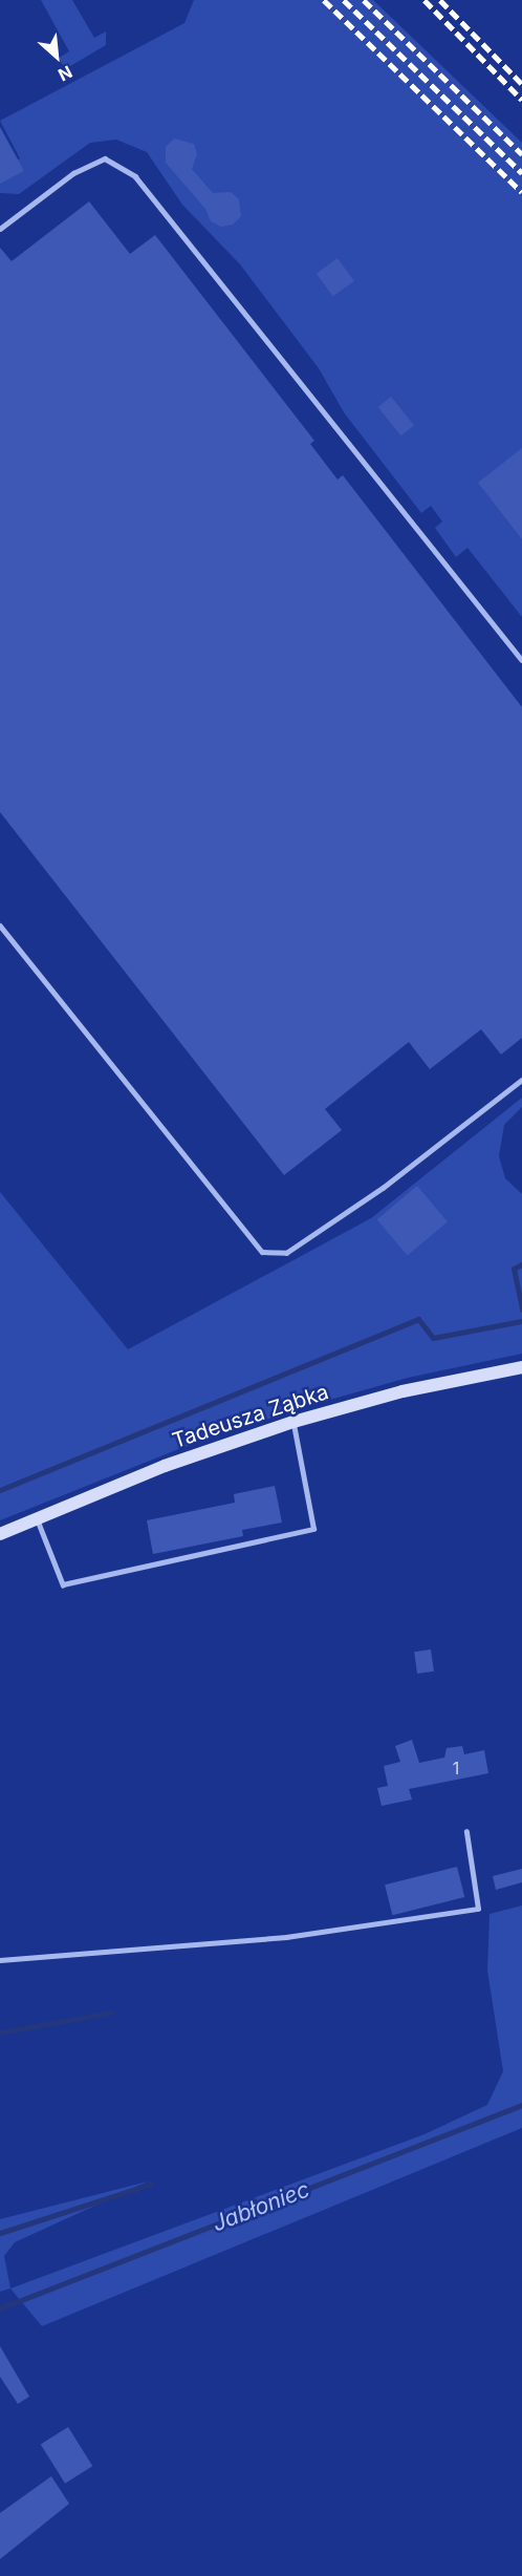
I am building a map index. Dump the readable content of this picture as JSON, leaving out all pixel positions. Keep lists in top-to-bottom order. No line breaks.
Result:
{"streets":{"street":["Tadeusza Ząbka"]},"water":["Jabłoniec"],"house_numbers":["1"],"north":"bottom right"}
